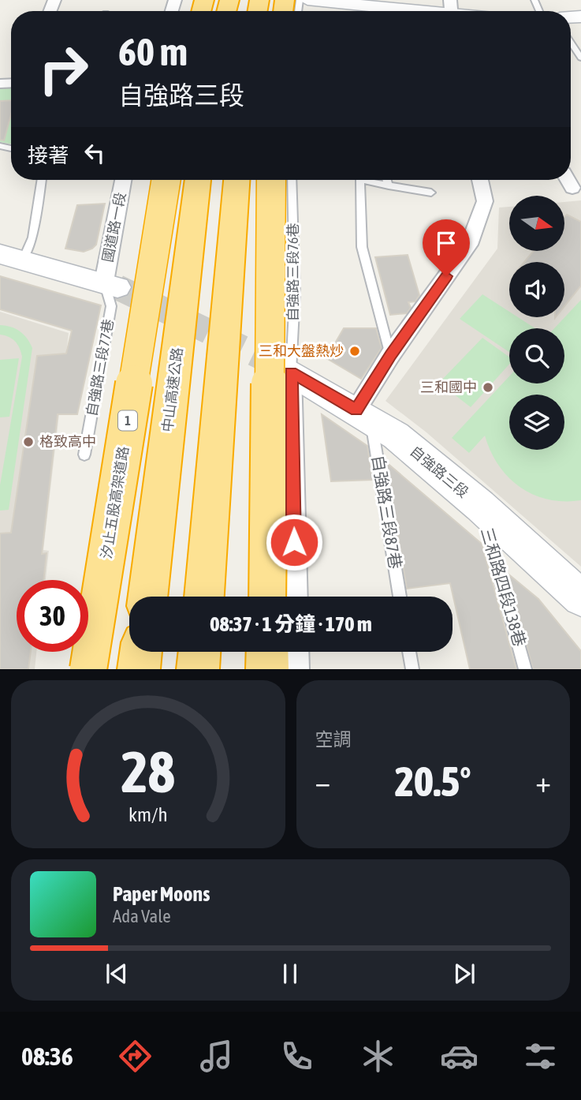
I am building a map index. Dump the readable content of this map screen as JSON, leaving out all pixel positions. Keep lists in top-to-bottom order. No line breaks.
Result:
{"streets":{"highway":["中山高速公路","1","汐止五股高架道路"],"street":["國道路一段","自強路三段"],"lane":["自強路三段76巷","自強路三段77巷","自強路三段87巷","三和路四段138巷"]},"crossings":[["國道路一段","自強路三段77巷"],["自強路三段76巷","自強路三段"],["自強路三段","自強路三段87巷"],["自強路三段","三和路四段138巷"]],"places":["三和大盤熱炒","三和國中","格致高中"],"north":"right","page":{"turn":["60 m","自強路三段"],"then":"接著","limit":"30","trip":"08:37 · 1 分鐘 · 170 m","tile":"空調","heat":["−","20.5°","+"],"song":["Paper Moons","Ada Vale"],"tabs":"08:36","gauge":["28","km/h"]}}
